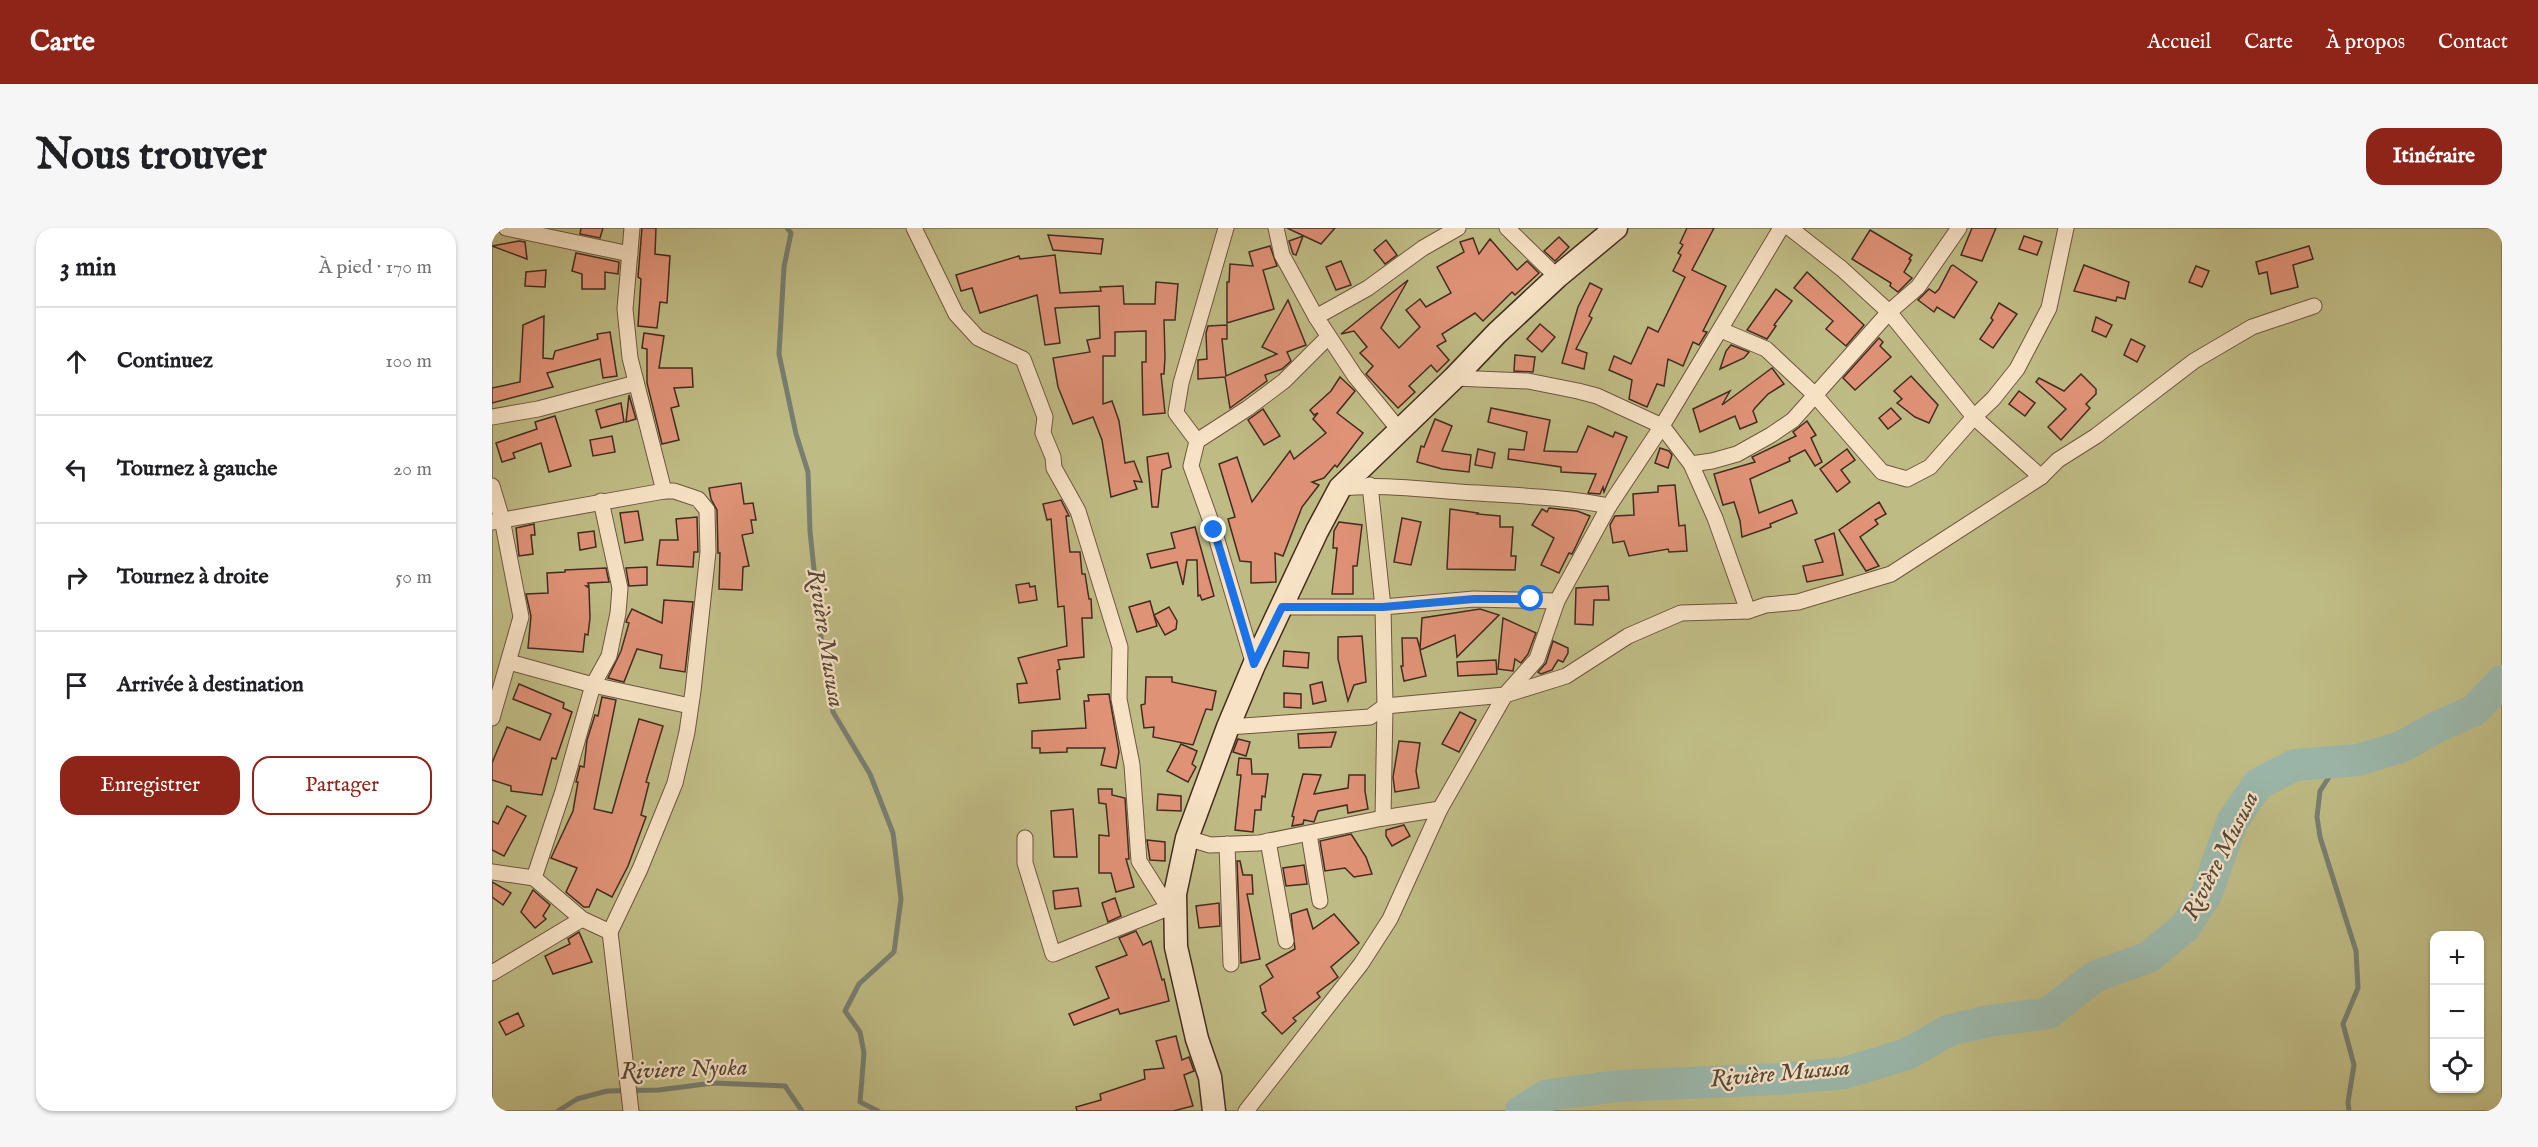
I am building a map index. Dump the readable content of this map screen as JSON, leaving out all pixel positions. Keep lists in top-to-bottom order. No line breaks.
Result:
{"water":["Rivière Mususa","Riviere Nyoka"],"page":{"header":"Carte","nav":["Accueil","Carte","À propos","Contact"],"buttons":["Itinéraire",["Enregistrer","Partager"]],"title":"Nous trouver","heading":["3 min","À pied · 170 m"],"list":[["Continuez","100 m"],["Tournez à gauche","20 m"],["Tournez à droite","50 m"],"Arrivée à destination"],"map_buttons":["+","−"]}}
